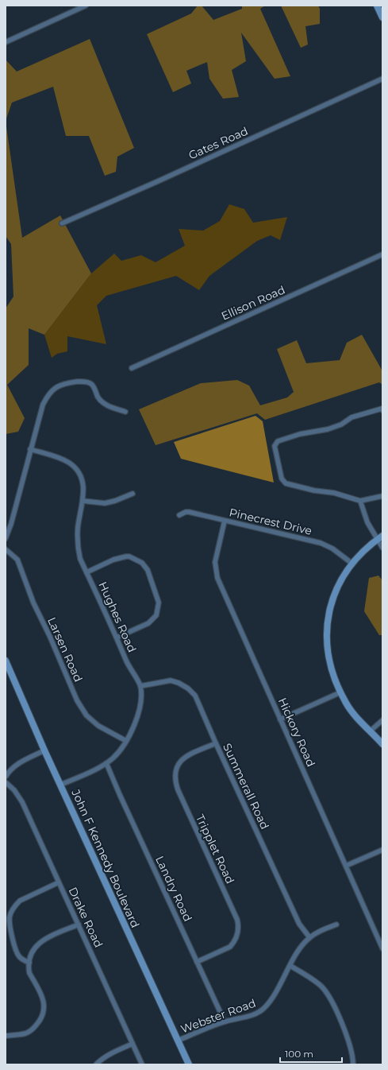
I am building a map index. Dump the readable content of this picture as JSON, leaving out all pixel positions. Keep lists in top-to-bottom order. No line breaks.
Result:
{"streets":{"street":["Gates Road","Ellison Road","Pinecrest Drive","Hughes Road","Larsen Road","Hickory Road","Summerall Road","Tripplet Road","John F Kennedy Boulevard","Landry Road","Drake Road","Webster Road"]},"crossings":[["Pinecrest Drive","Hickory Road"],["Hughes Road","Larsen Road"],["Hughes Road","Summerall Road"],["Hughes Road","John F Kennedy Boulevard"],["Hughes Road","Landry Road"],["Summerall Road","Tripplet Road"],["Summerall Road","Webster Road"],["Tripplet Road","Landry Road"],["John F Kennedy Boulevard","Webster Road"],["Landry Road","Webster Road"]],"scale_bar":"100 m"}
